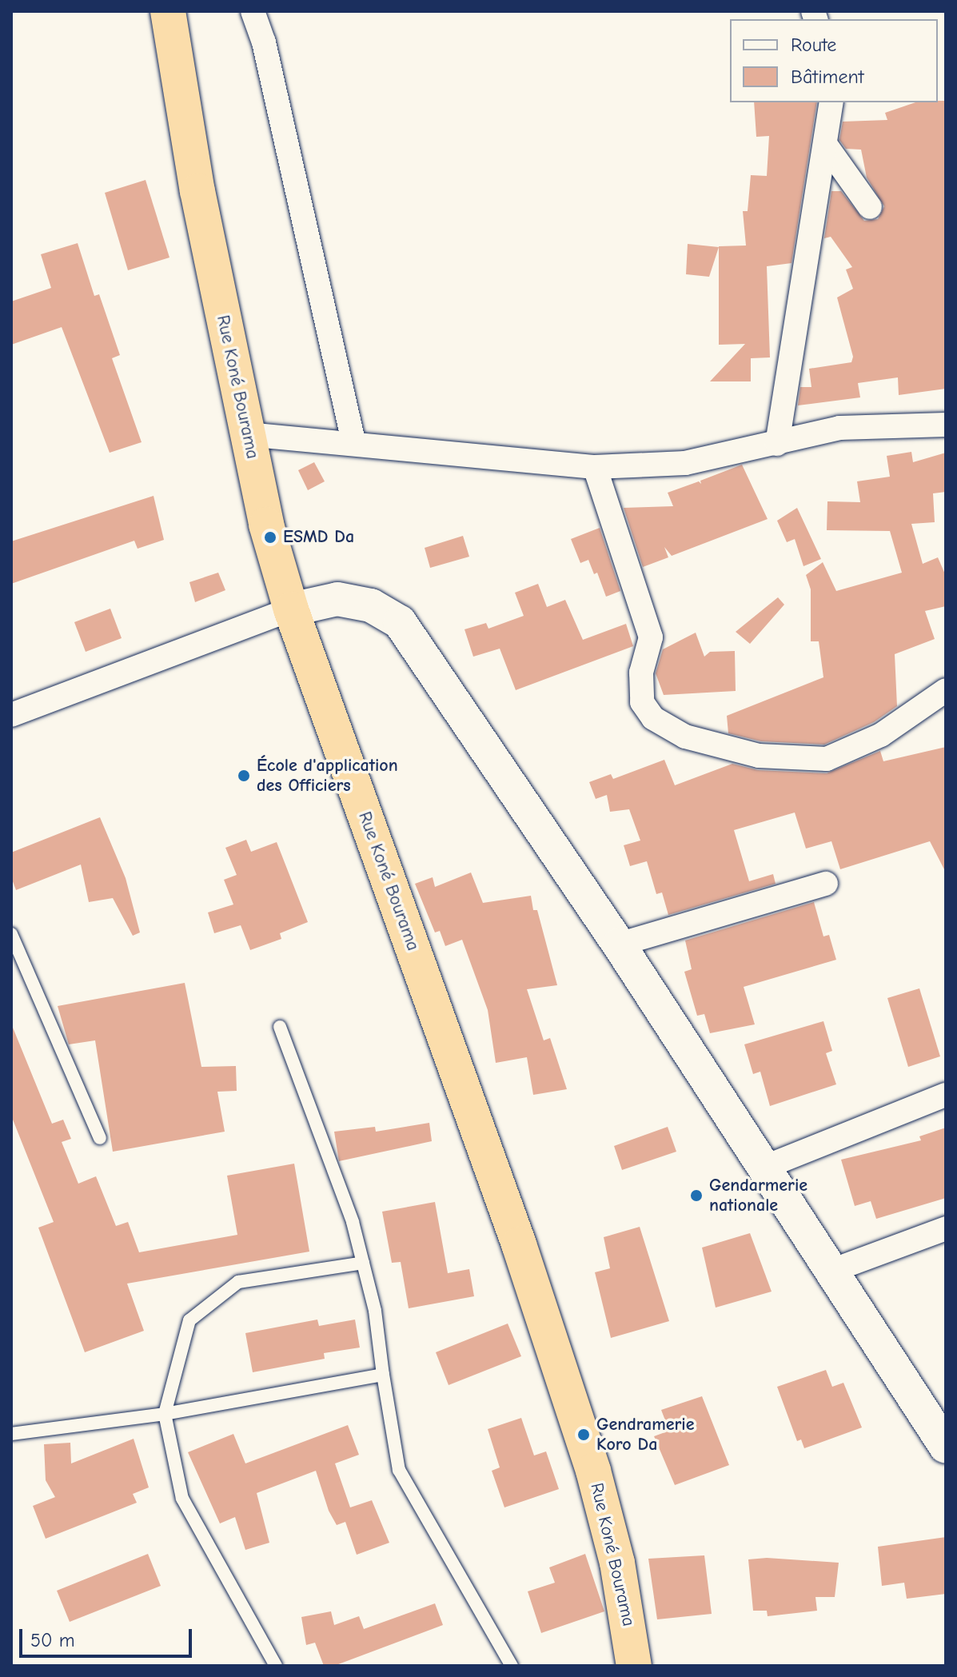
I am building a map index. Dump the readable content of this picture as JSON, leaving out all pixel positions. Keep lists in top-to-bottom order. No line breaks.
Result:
{"streets":{"highway":["Rue Koné Bourama"]},"places":["ESMD Da","École d'application des Officiers","Gendarmerie nationale","Gendramerie Koro Da"],"legend":["Route","Bâtiment"],"scale_bar":"50 m"}
